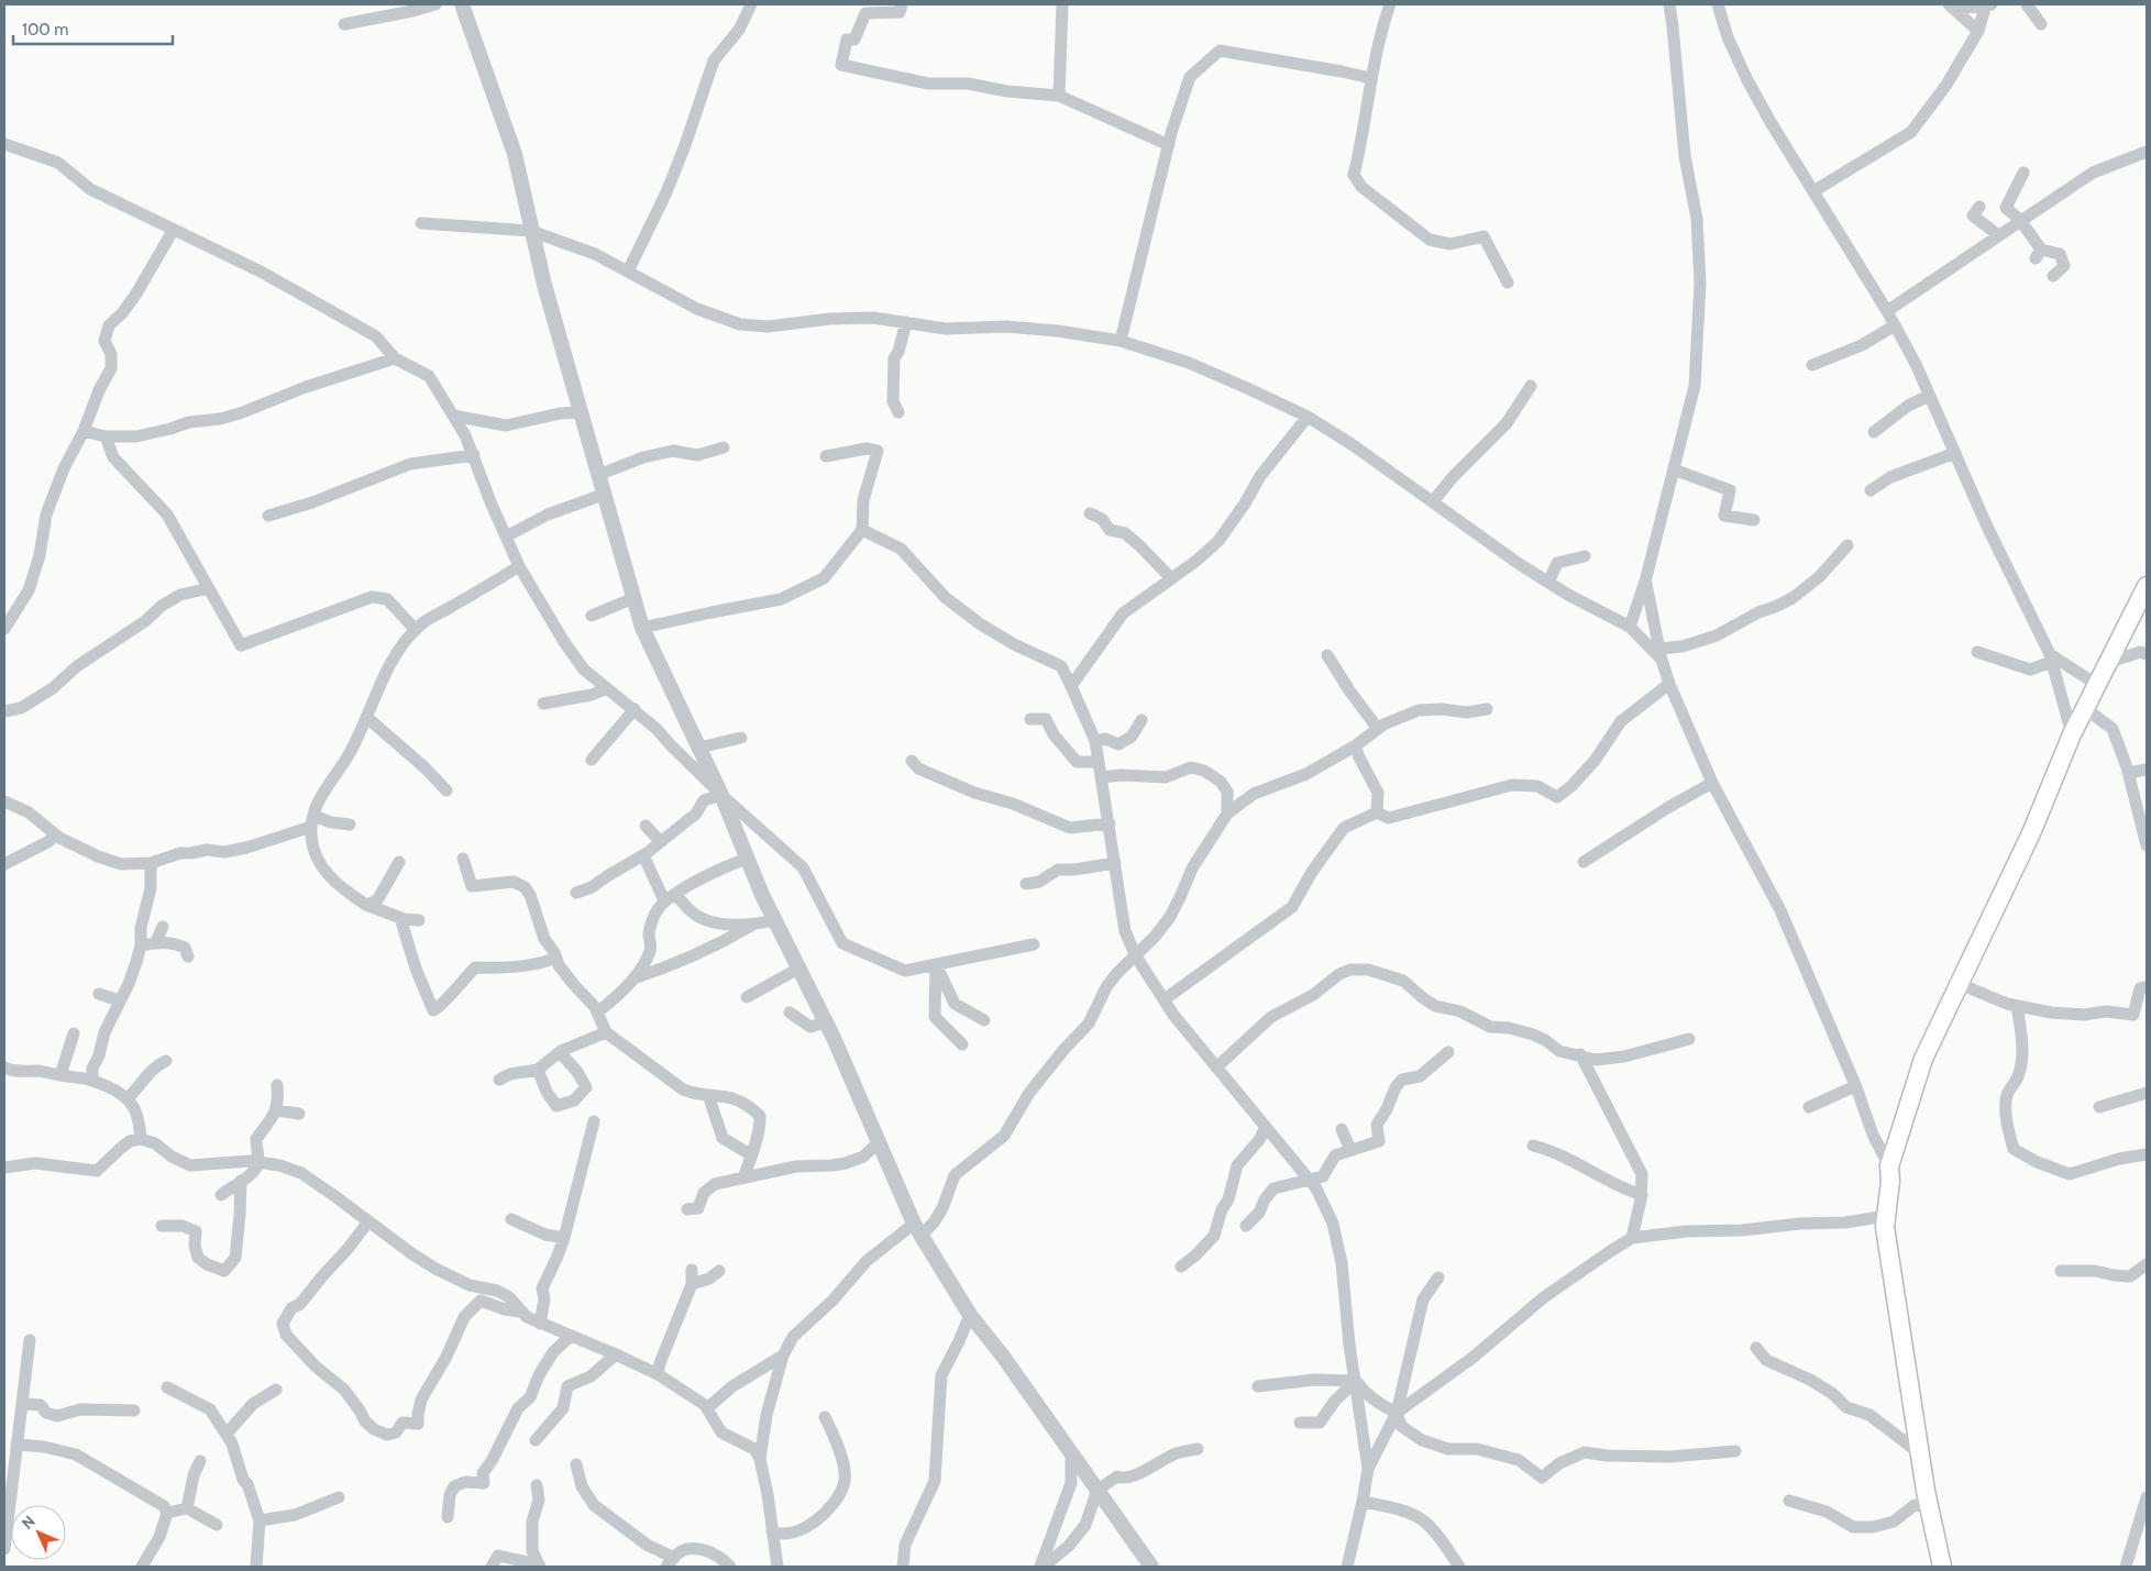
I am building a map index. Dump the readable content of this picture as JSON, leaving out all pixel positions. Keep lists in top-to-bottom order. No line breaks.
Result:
{"scale_bar":"100 m","north":"top left"}
